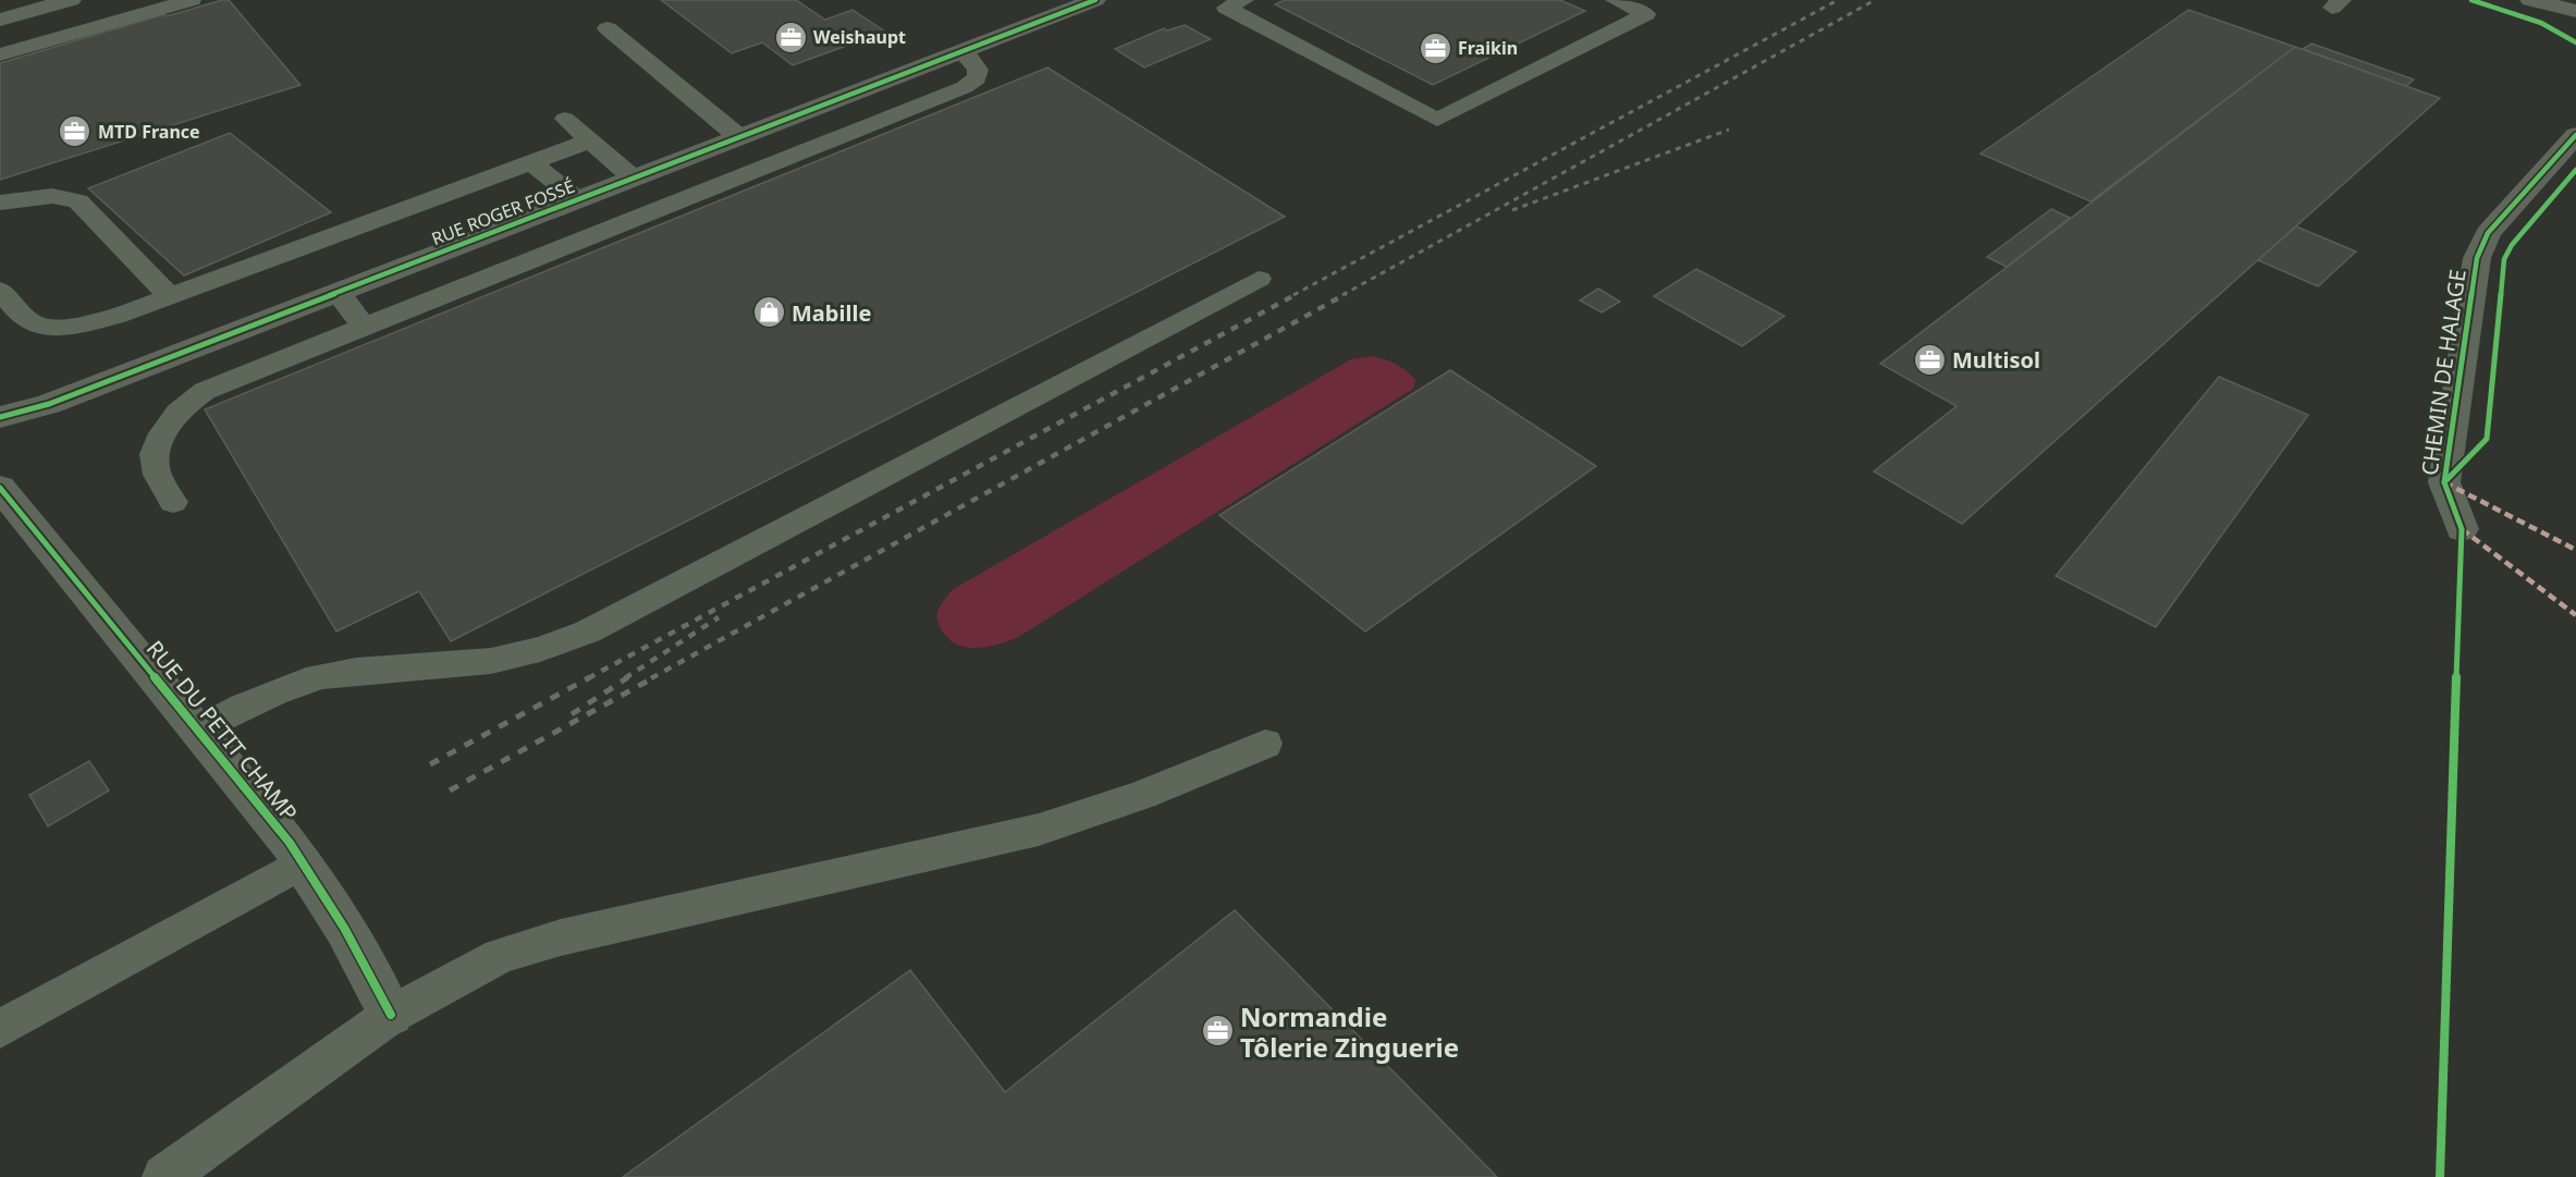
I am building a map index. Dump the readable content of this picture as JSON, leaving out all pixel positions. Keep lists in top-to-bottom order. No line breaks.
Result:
{"streets":{"street":["RUE ROGER FOSSÉ","CHEMIN DE HALAGE","RUE DU PETIT CHAMP"]},"places":{"office":["Weishaupt","Fraikin","MTD France","Multisol","Normandie Tôlerie Zinguerie"],"shop":["Mabille"]}}
